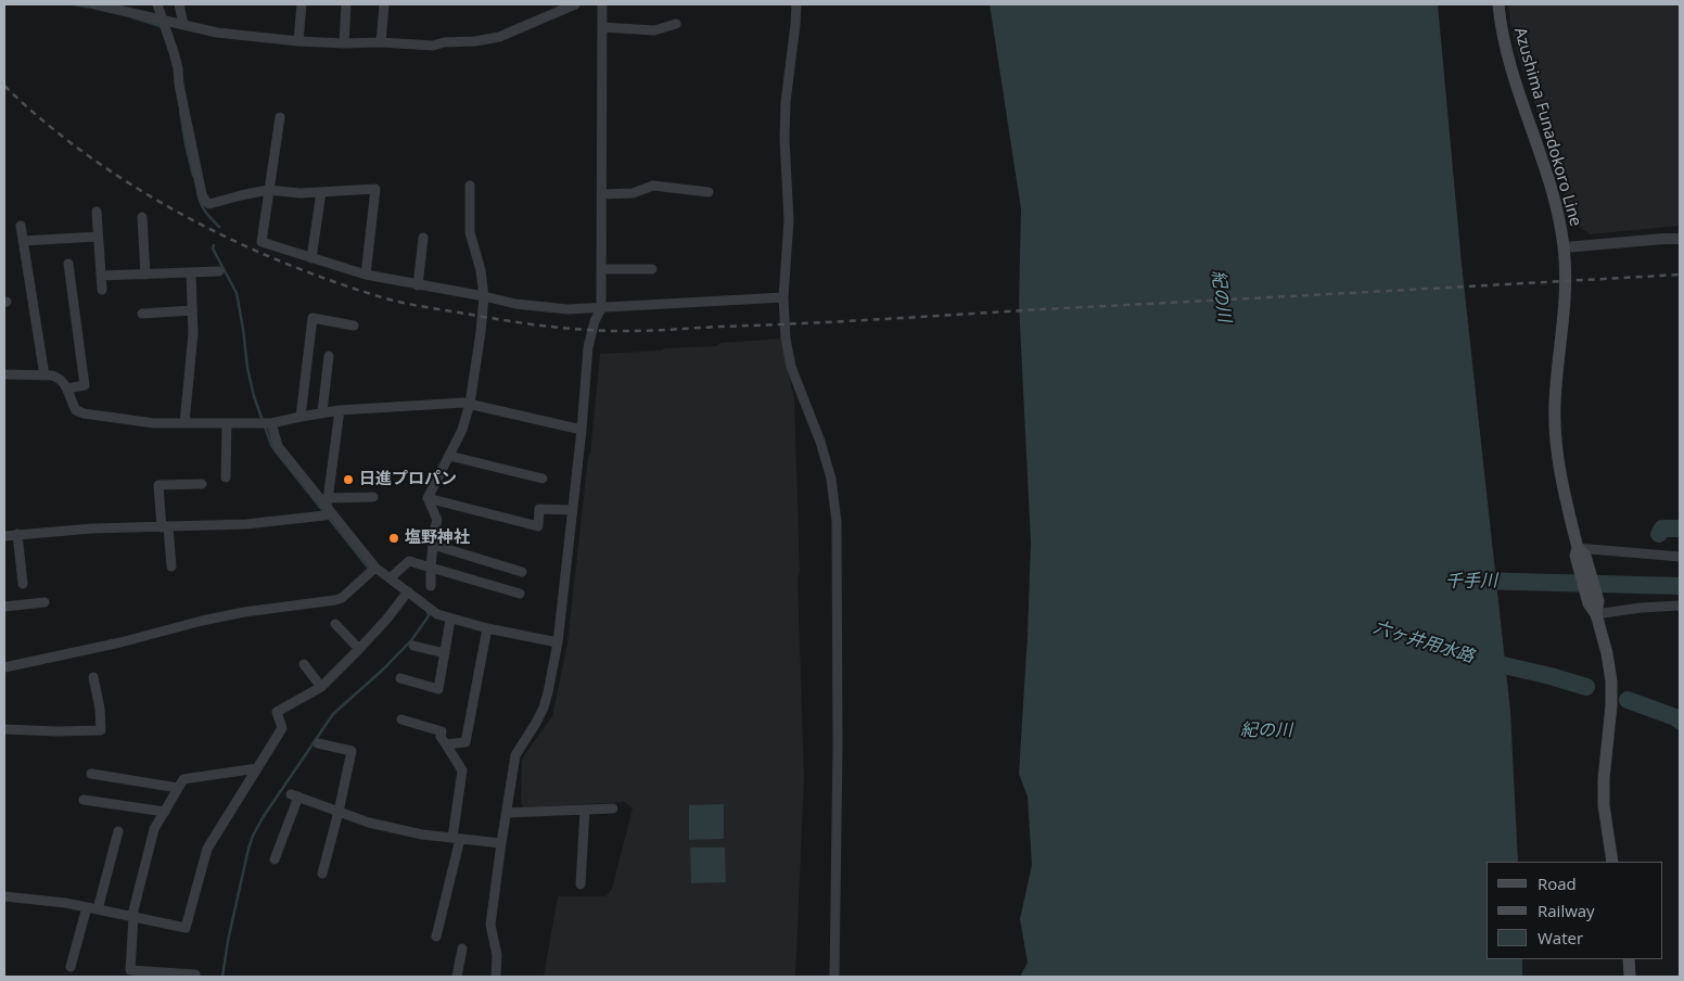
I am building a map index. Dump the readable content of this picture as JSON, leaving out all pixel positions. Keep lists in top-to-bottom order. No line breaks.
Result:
{"streets":{"main road":["Azushima Funadokoro Line"]},"water":["紀の川","千手川","六ヶ井用水路"],"places":["日進プロパン","塩野神社"],"legend":["Road","Railway","Water"]}
